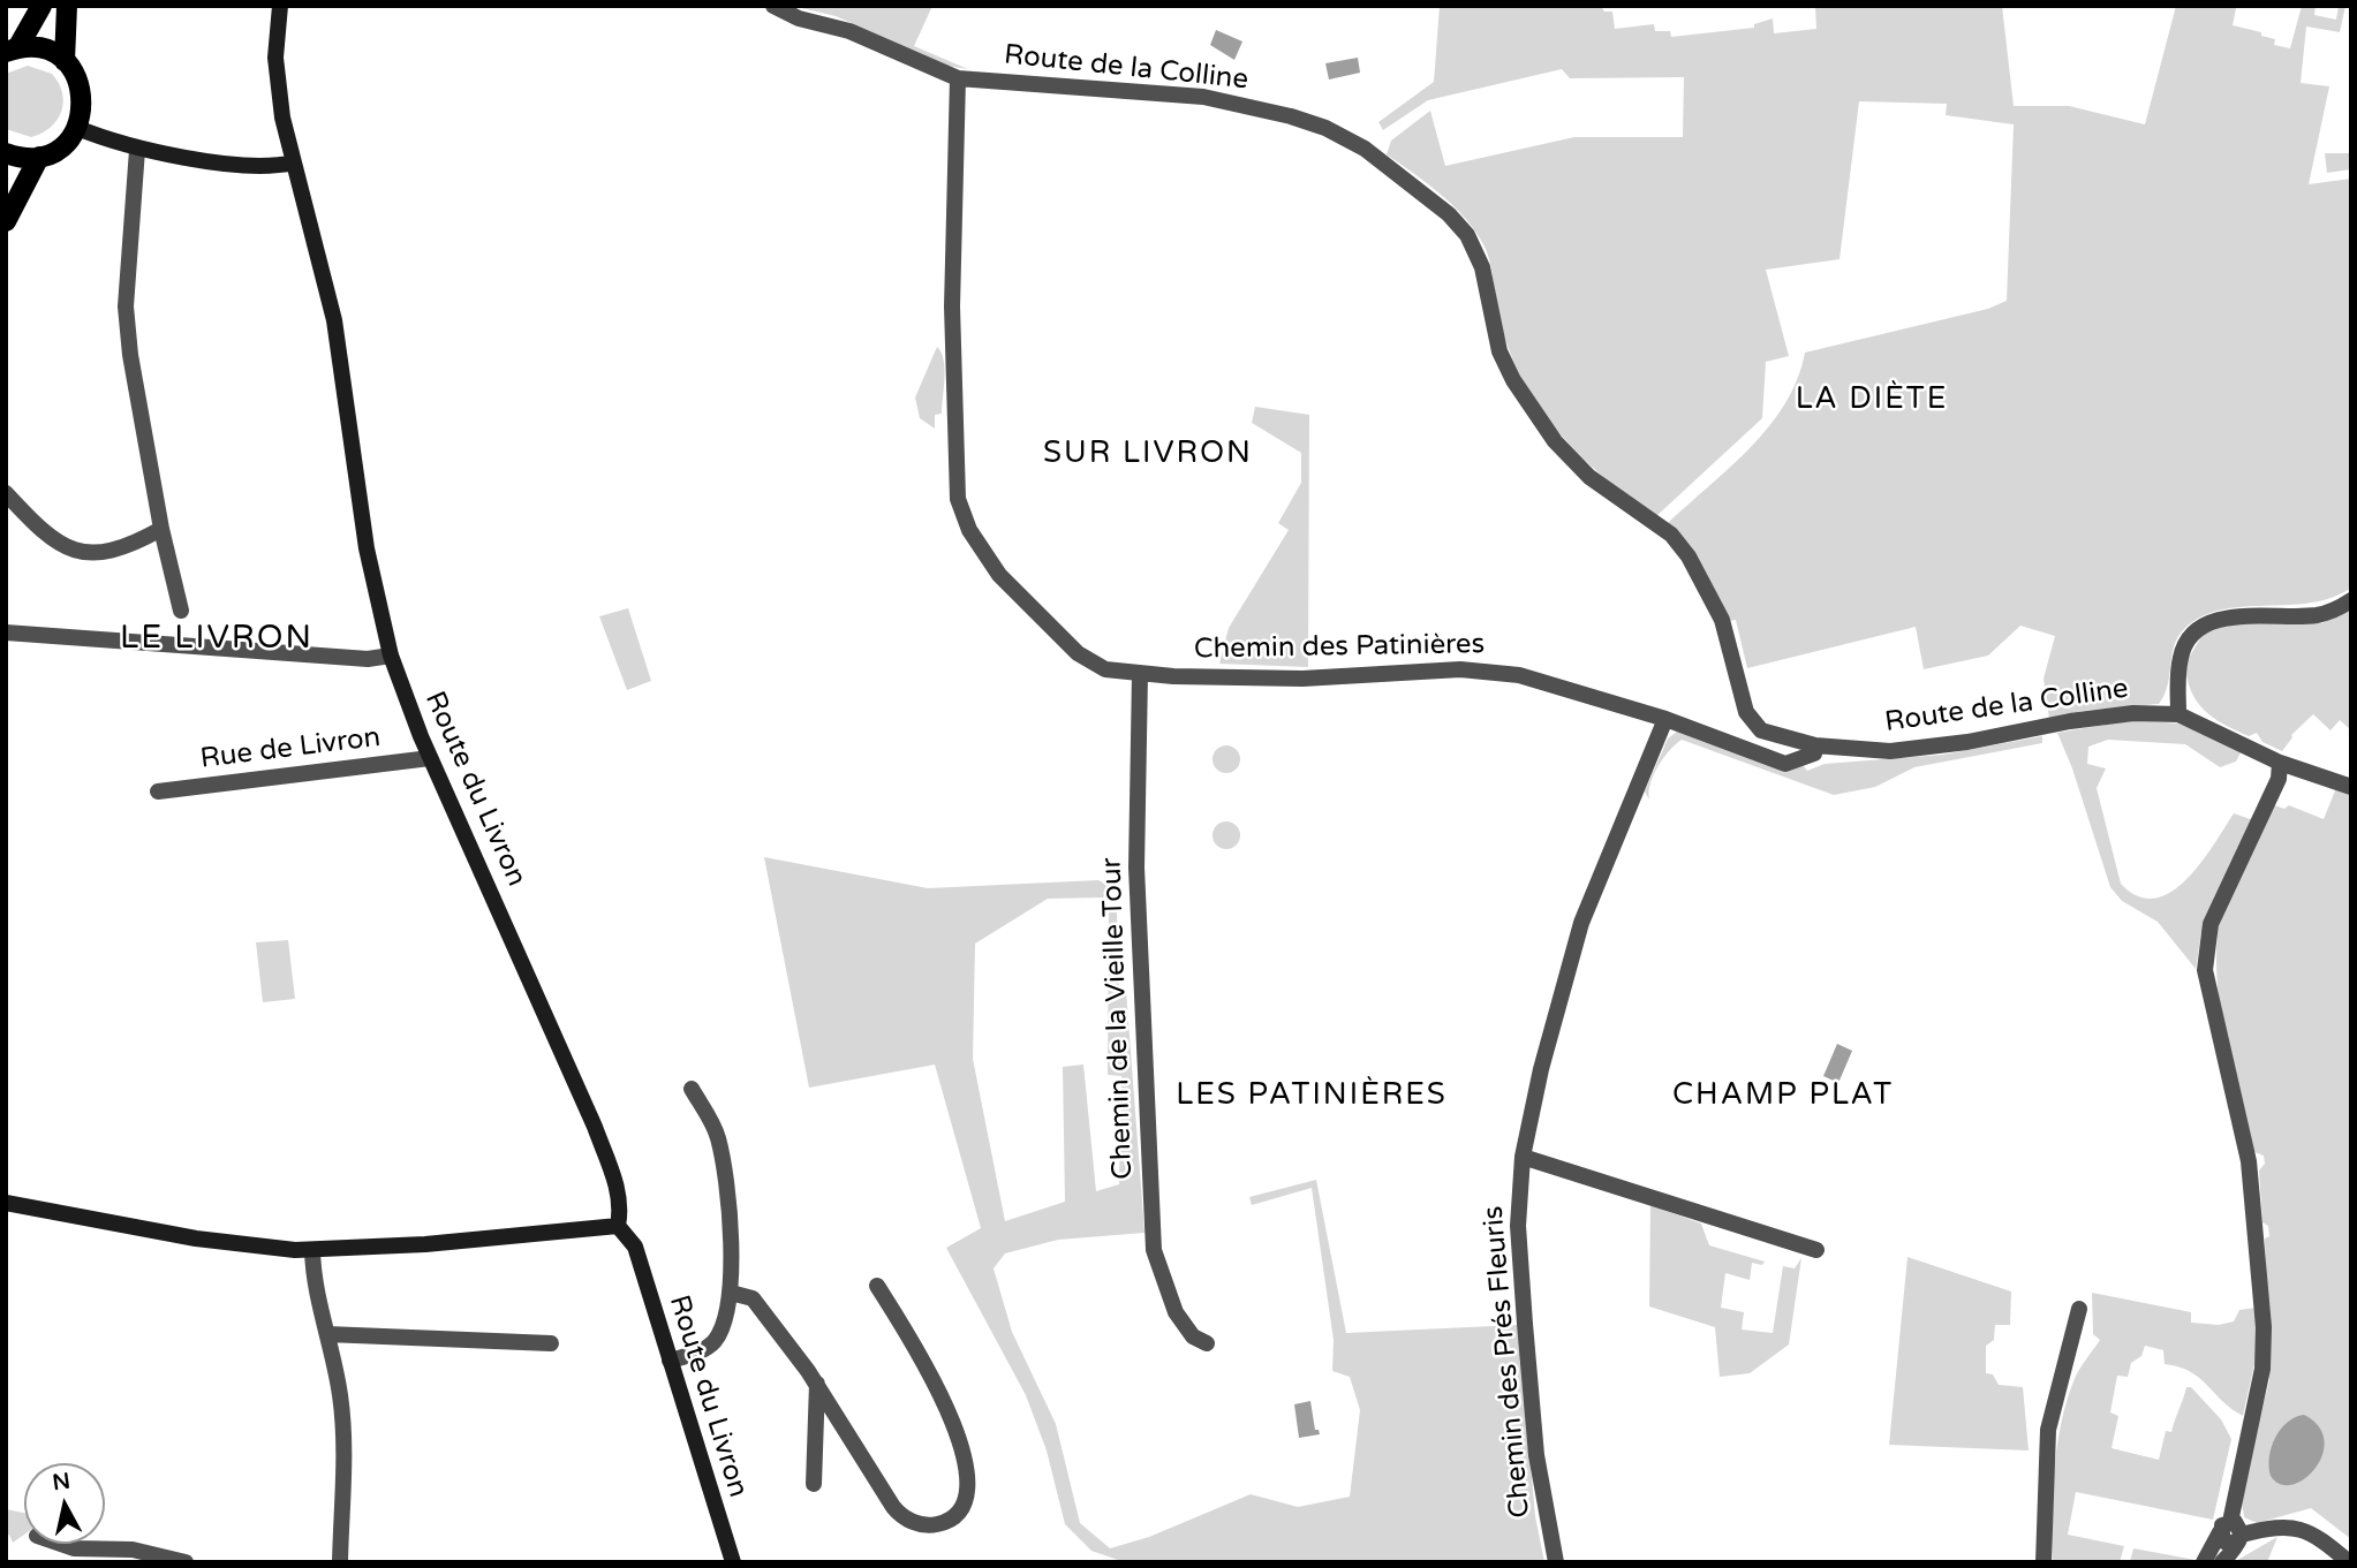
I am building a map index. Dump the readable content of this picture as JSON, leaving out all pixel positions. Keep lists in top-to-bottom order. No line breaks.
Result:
{"streets":{"street":["Route de la Colline","Chemin des Patinières","Rue de Livron","Route du Livron","Chemin de la Vieille Tour","Chemin des Prés Fleuris"]},"crossings":[["Route de la Colline","Chemin des Patinières"],["Chemin des Patinières","Chemin de la Vieille Tour"],["Chemin des Patinières","Chemin des Prés Fleuris"],["Rue de Livron","Route du Livron"]],"districts":["LA DIÈTE","SUR LIVRON","LE LIVRON","LES PATINIÈRES","CHAMP PLAT"],"north":"top"}
